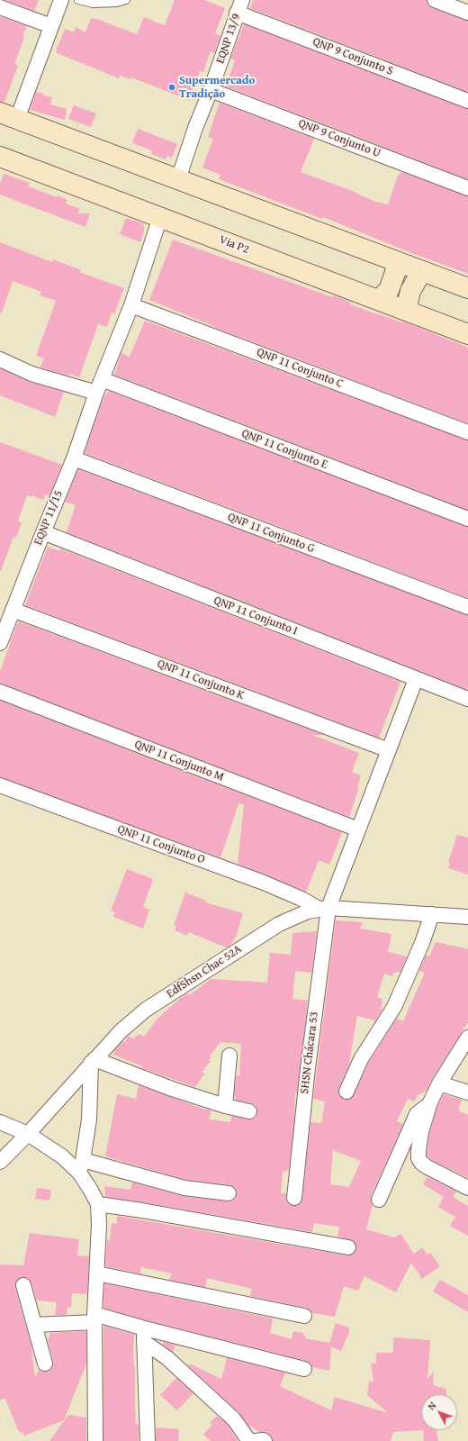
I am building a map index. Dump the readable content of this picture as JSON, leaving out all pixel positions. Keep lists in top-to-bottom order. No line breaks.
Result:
{"streets":{"main road":["Via P2"],"street":["EQNP 13/9","QNP 9 Conjunto S","QNP 9 Conjunto U","QNP 11 Conjunto C","QNP 11 Conjunto E","EQNP 11/15","QNP 11 Conjunto G","QNP 11 Conjunto I","QNP 11 Conjunto K","QNP 11 Conjunto M","QNP 11 Conjunto O","EdfShsn Chac 52A","SHSN Chácara 53"]},"crossings":[["EQNP 13/9","QNP 9 Conjunto S"],["EQNP 13/9","QNP 9 Conjunto U"],["Via P2","EQNP 11/15"],["QNP 11 Conjunto C","EQNP 11/15"],["QNP 11 Conjunto E","EQNP 11/15"],["EQNP 11/15","QNP 11 Conjunto G"],["EQNP 11/15","QNP 11 Conjunto I"],["EQNP 11/15","QNP 11 Conjunto K"],["QNP 11 Conjunto I","SHSN Chácara 53"],["QNP 11 Conjunto K","SHSN Chácara 53"],["QNP 11 Conjunto M","SHSN Chácara 53"],["QNP 11 Conjunto O","EdfShsn Chac 52A"],["QNP 11 Conjunto O","SHSN Chácara 53"],["EdfShsn Chac 52A","SHSN Chácara 53"]],"places":["Supermercado Tradição"],"north":"top left"}
